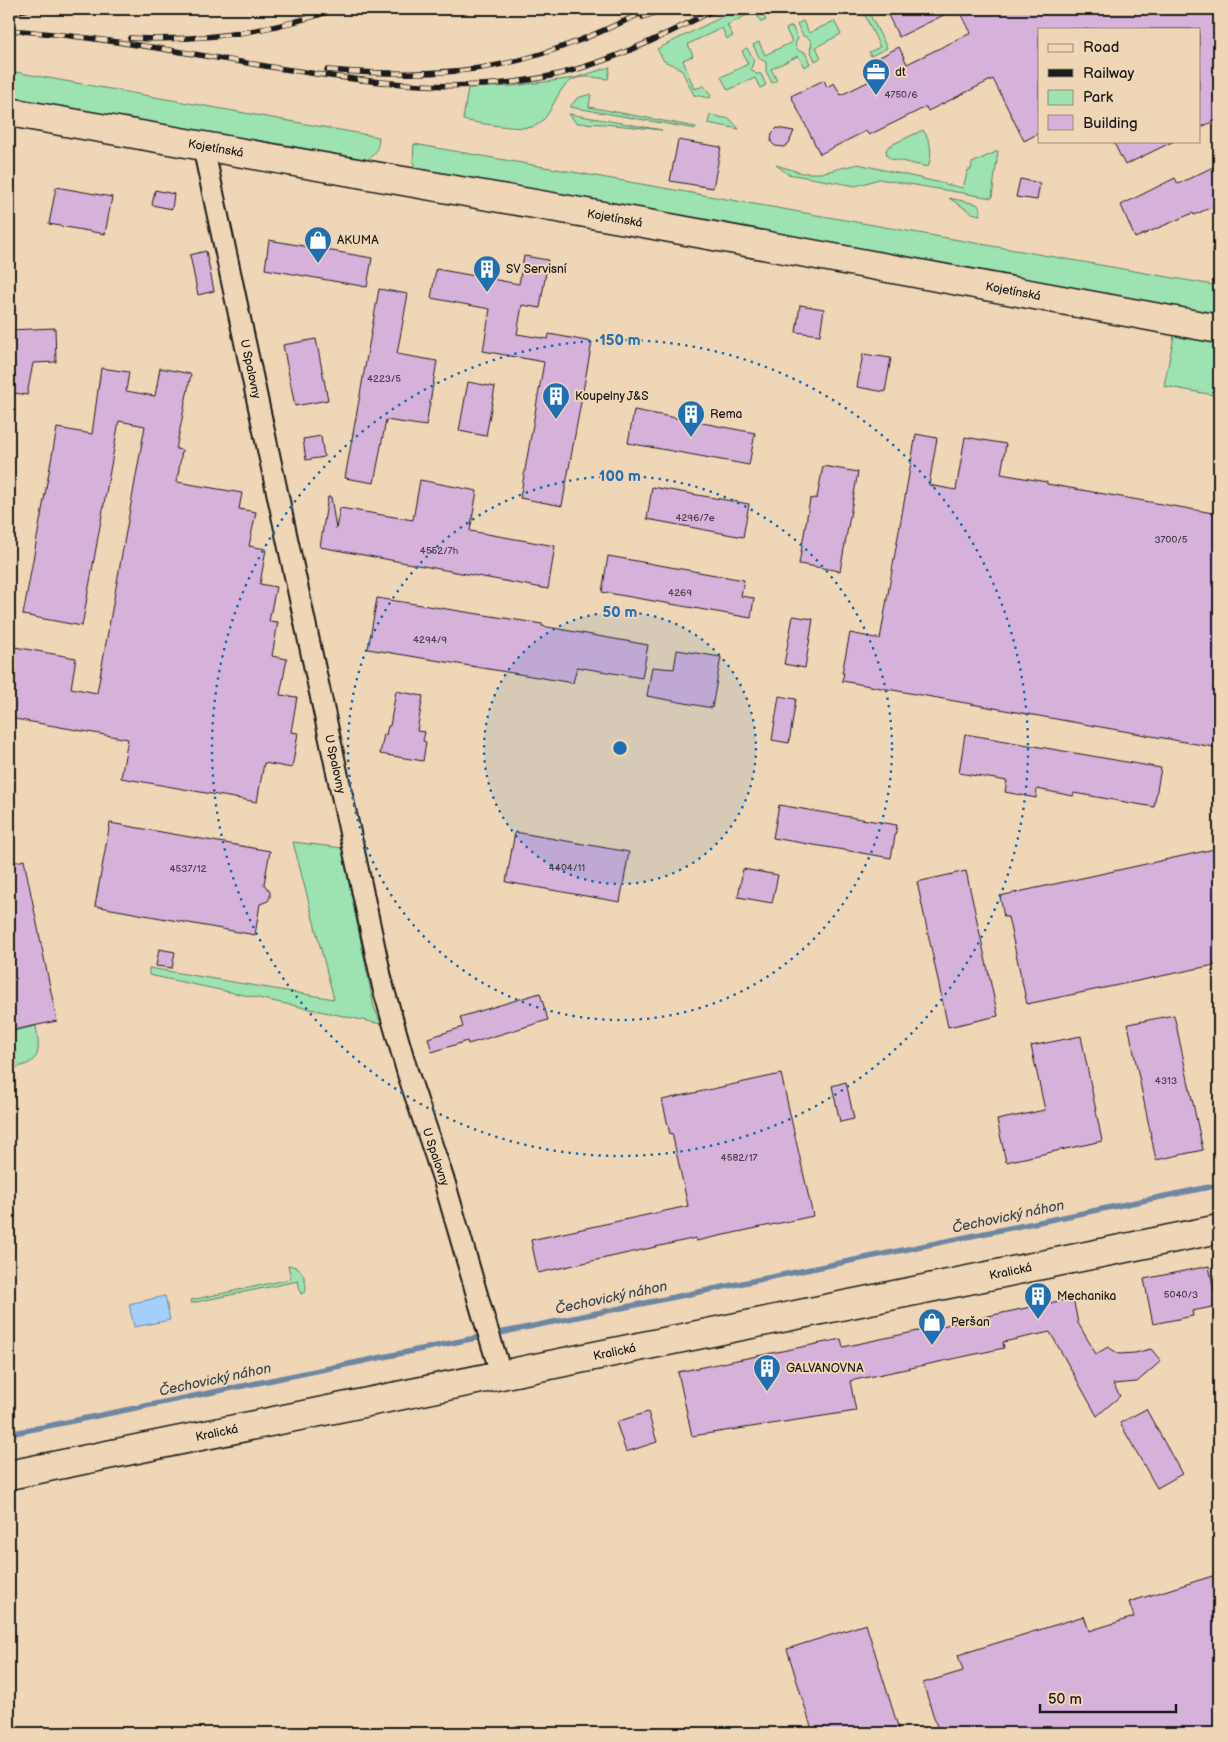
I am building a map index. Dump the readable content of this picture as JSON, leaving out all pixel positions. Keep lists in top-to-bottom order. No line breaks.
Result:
{"streets":{"main road":["Kojetínská","Kralická"],"street":["U Spalovny"]},"crossings":[["Kojetínská","U Spalovny"],["U Spalovny","Kralická"]],"water":["Čechovický náhon"],"places":{"office":["dt"],"shop":["AKUMA","Peršan"],"building":["SV Servisní","Koupelny J&S","Rema","Mechanika","GALVANOVNA"]},"house_numbers":["4750/6","4223/5","4296/7e","3700/5","4552/7h","4269","4294/9","4404/11","4537/12","4313","4582/17","5040/3"],"legend":["Road","Railway","Park","Building"],"scale_bar":"50 m","rings":["150 m","100 m","50 m"]}
